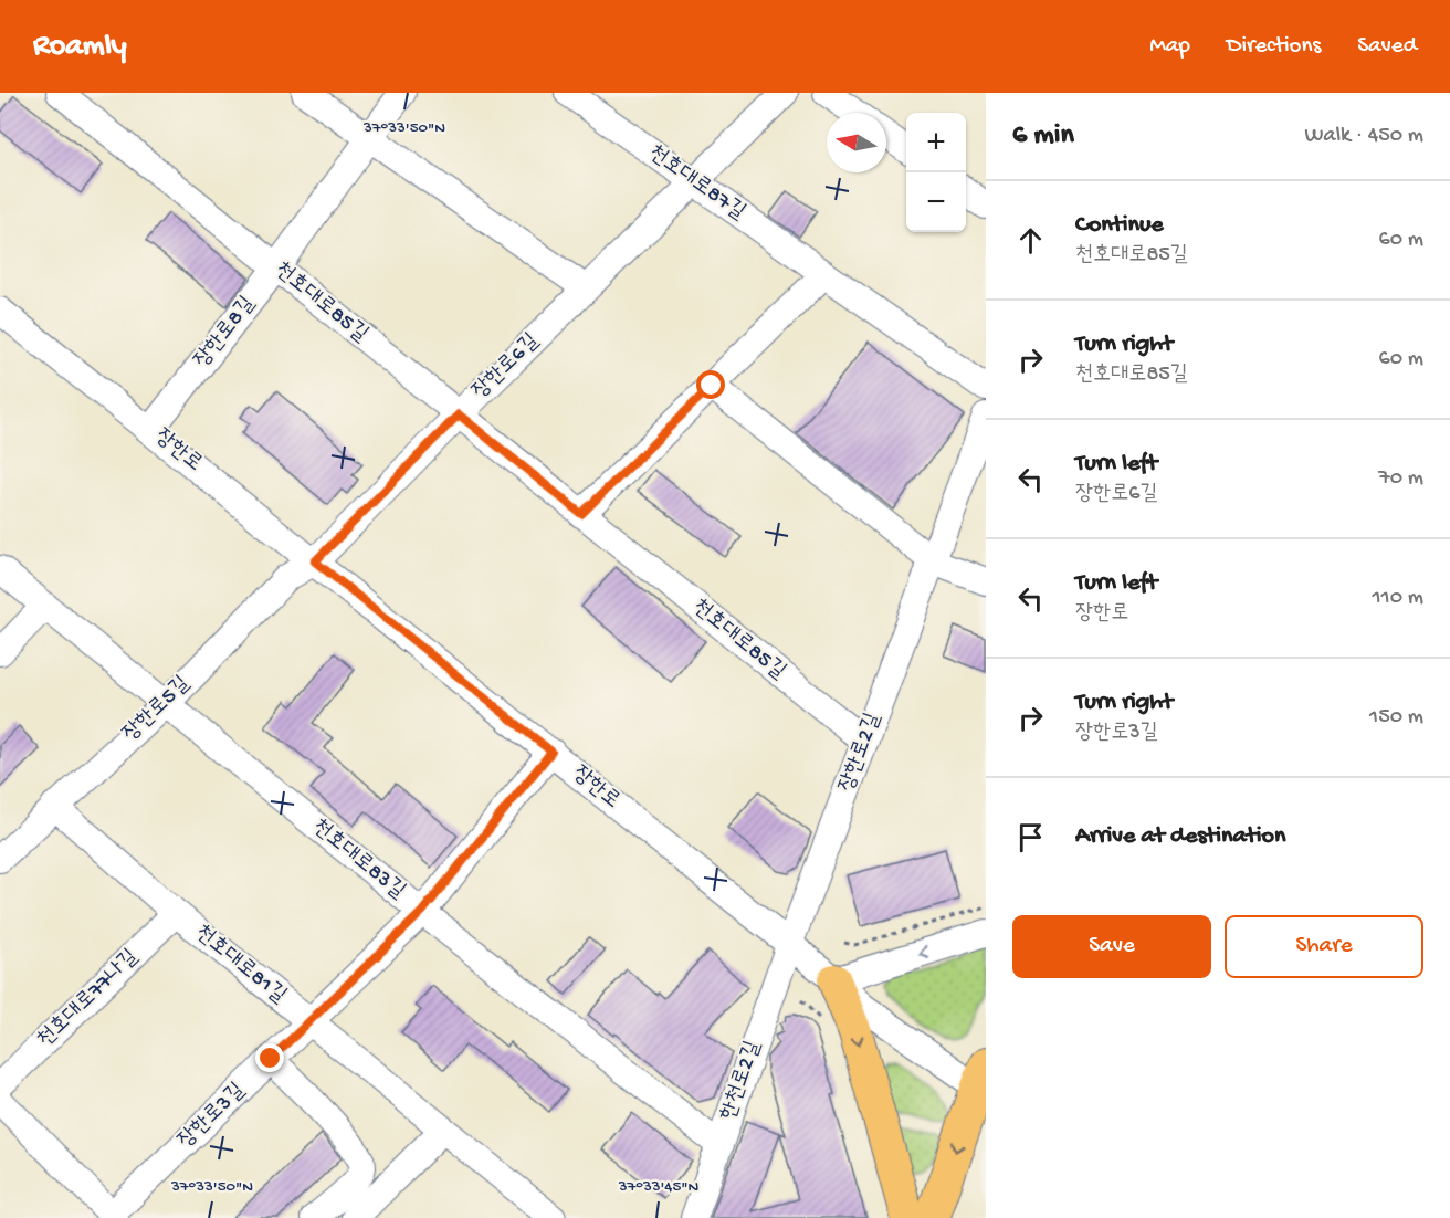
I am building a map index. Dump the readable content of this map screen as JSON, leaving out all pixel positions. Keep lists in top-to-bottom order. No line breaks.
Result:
{"streets":{"street":["천호대로87길","천호대로85길","장한로8길","장한로6길","장한로","장한로5길","장한로2길","천호대로83길","천호대로81길","천호대로77나길","한천로2길","장한로3길"]},"crossings":[["천호대로87길","장한로6길"],["천호대로85길","장한로8길"],["천호대로85길","장한로6길"],["천호대로85길","장한로2길"],["장한로8길","장한로"],["장한로6길","장한로"],["장한로6길","장한로5길"],["장한로","장한로5길"],["장한로","장한로2길"],["장한로","한천로2길"],["장한로","장한로3길"],["장한로5길","천호대로83길"],["장한로5길","천호대로81길"],["장한로2길","한천로2길"],["천호대로83길","한천로2길"],["천호대로83길","장한로3길"],["천호대로81길","천호대로77나길"],["천호대로81길","장한로3길"]],"north":"left","page":{"header":"Roamly","nav":["Map","Directions","Saved"],"heading":["6 min","Walk · 450 m"],"map_buttons":["+","−"],"list":[["Continue","천호대로85길","60 m"],["Turn right","천호대로85길","60 m"],["Turn left","장한로6길","70 m"],["Turn left","장한로","110 m"],["Turn right","장한로3길","150 m"],"Arrive at destination"],"buttons":["Save","Share"]},"coordinates":["37°33'50\"N","37°33'45\"N"]}
